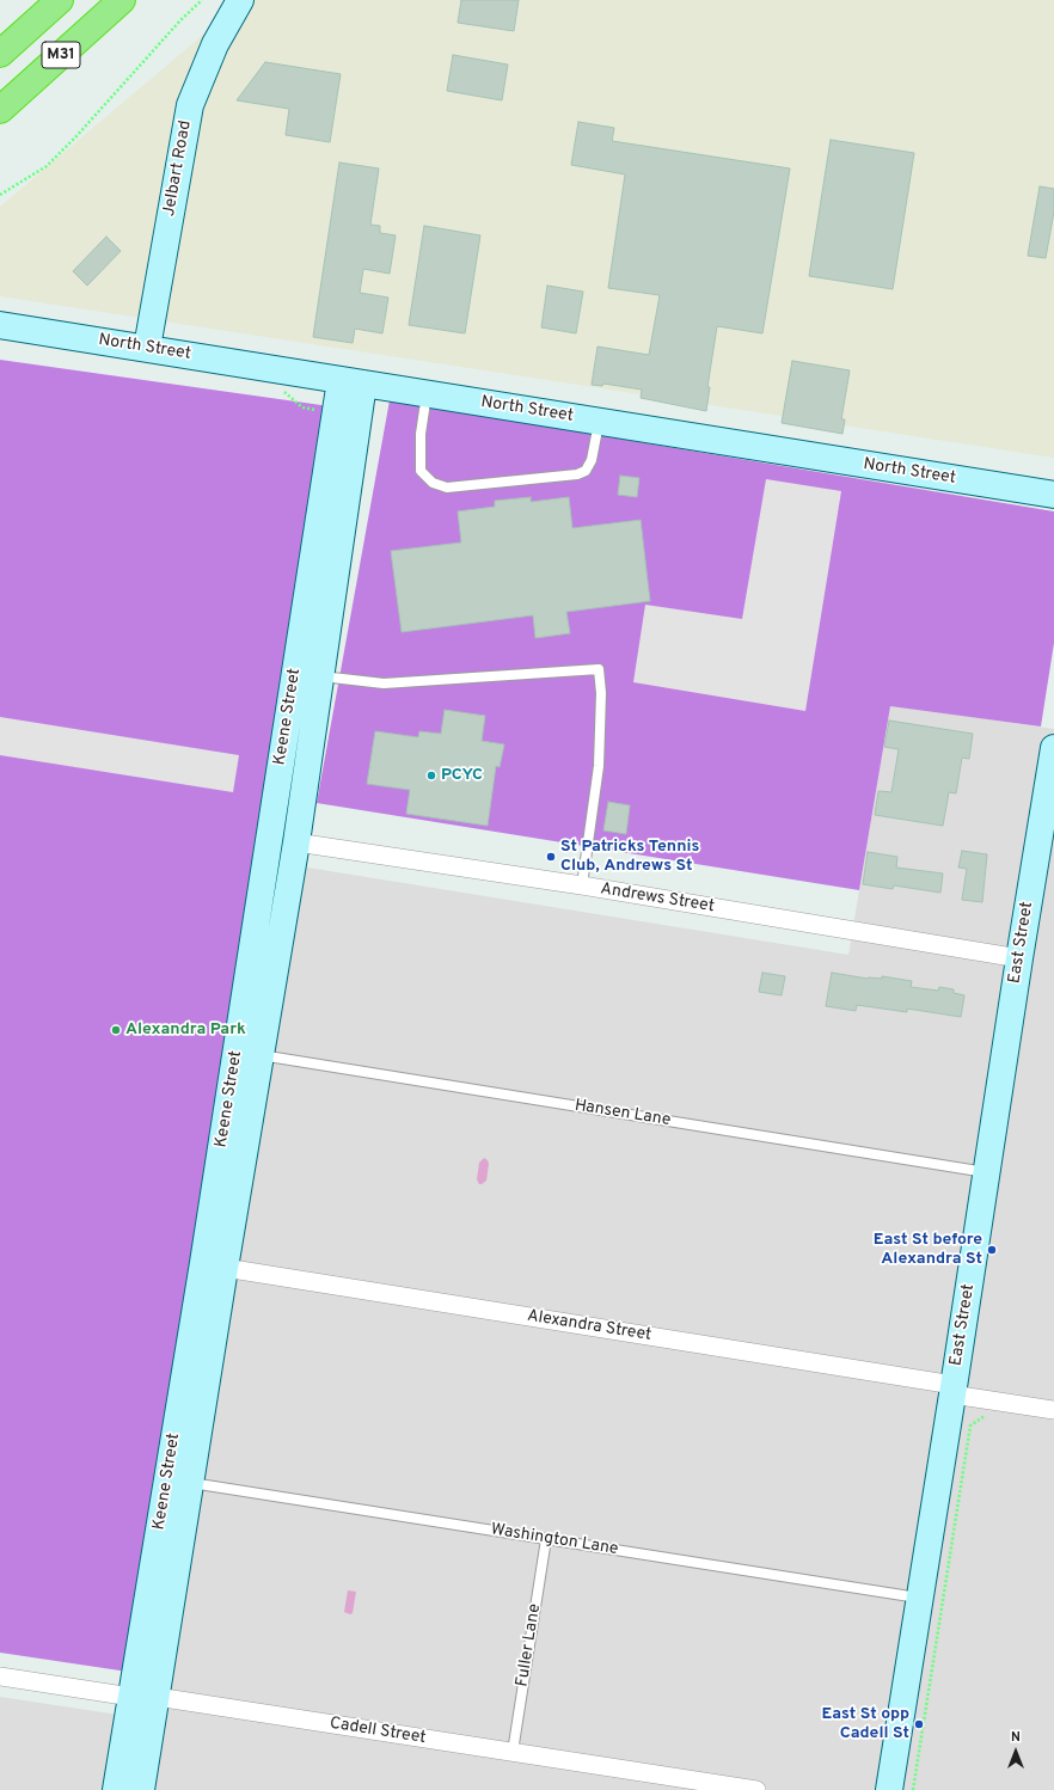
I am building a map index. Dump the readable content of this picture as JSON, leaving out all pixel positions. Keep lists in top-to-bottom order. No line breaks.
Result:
{"streets":{"highway":["M31"],"street":["Jelbart Road","North Street","Keene Street","Andrews Street","East Street","Alexandra Street","Cadell Street"],"lane":["Hansen Lane","Washington Lane","Fuller Lane"]},"crossings":[["Jelbart Road","North Street"],["North Street","Keene Street"],["Keene Street","Andrews Street"],["Keene Street","Hansen Lane"],["Keene Street","Alexandra Street"],["Keene Street","Washington Lane"],["Keene Street","Cadell Street"],["Andrews Street","East Street"],["East Street","Hansen Lane"],["East Street","Alexandra Street"],["East Street","Washington Lane"],["Washington Lane","Fuller Lane"],["Fuller Lane","Cadell Street"]],"places":["PCYC","St Patricks Tennis Club, Andrews St","Alexandra Park","East St before Alexandra St","East St opp Cadell St"],"north":"top"}
